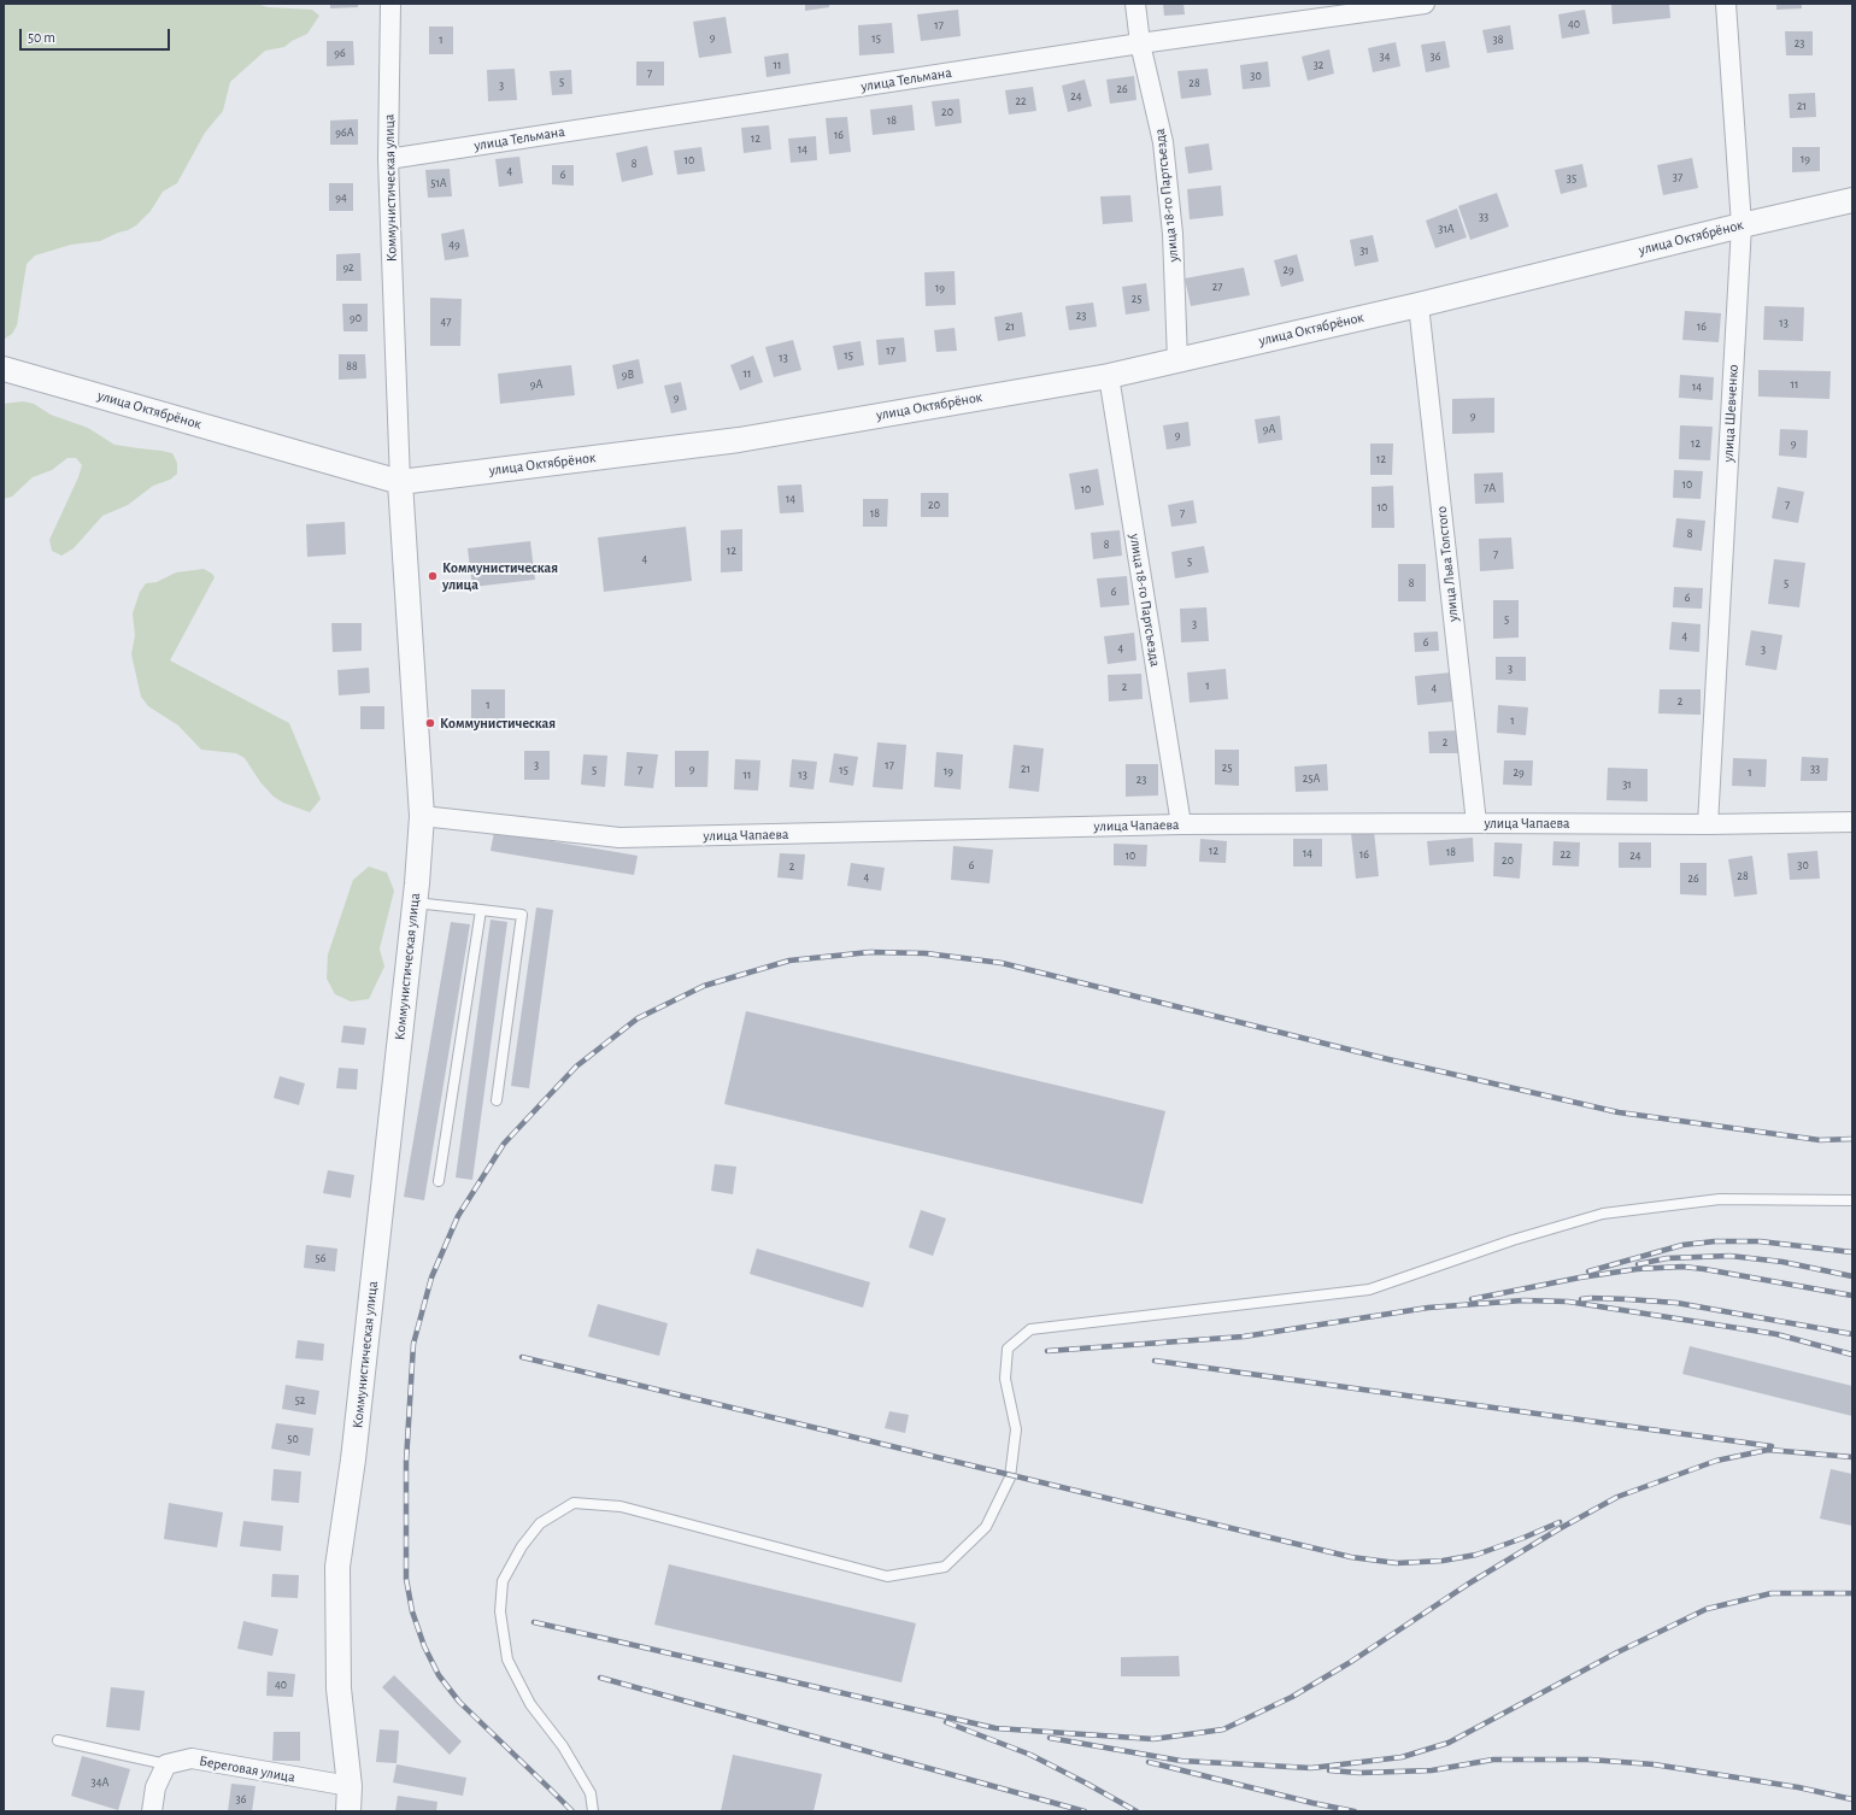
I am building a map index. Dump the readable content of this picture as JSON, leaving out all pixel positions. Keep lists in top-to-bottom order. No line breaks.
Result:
{"streets":{"street":["улица Тельмана","Коммунистическая улица","улица 18-го Партсъезда","улица Октябрёнок","улица Шевченко","улица Льва Толстого","улица Чапаева","Береговая улица"]},"crossings":[["улица Тельмана","Коммунистическая улица"],["улица Тельмана","улица 18-го Партсъезда"],["Коммунистическая улица","улица Октябрёнок"],["Коммунистическая улица","улица Чапаева"],["Коммунистическая улица","Береговая улица"],["улица 18-го Партсъезда","улица Октябрёнок"],["улица 18-го Партсъезда","улица Чапаева"],["улица Октябрёнок","улица Шевченко"],["улица Октябрёнок","улица Льва Толстого"],["улица Шевченко","улица Чапаева"],["улица Льва Толстого","улица Чапаева"]],"places":["Коммунистическая улица","Коммунистическая"],"house_numbers":["40","17","9","15","1","38","23","96","34","36","11","32","7","30","5","28","3","26","24","22","21","20","18","96А","16","12","14","19","10","8","4","6","37","35","51А","94","33","31А","49","31","92","29","27","19","25","23","90","47","13","21","16","17","15","13","88","11","9В","9А","11","14","9","9","9А","9","12","9","12","10","7А","10","14","20","7","10","18","7","8","8","12","7","4","5","8","5","6","6","5","3","4","6","4","3","3","1","2","4","2","1","1","2","3","17","25","9","21","33","5","7","15","19","29","1","11","13","25А","23","31","12","18","14","16","22","10","24","20","6","30","2","28","4","26","56","52","50","40","34А","36"],"scale_bar":"50 m"}
